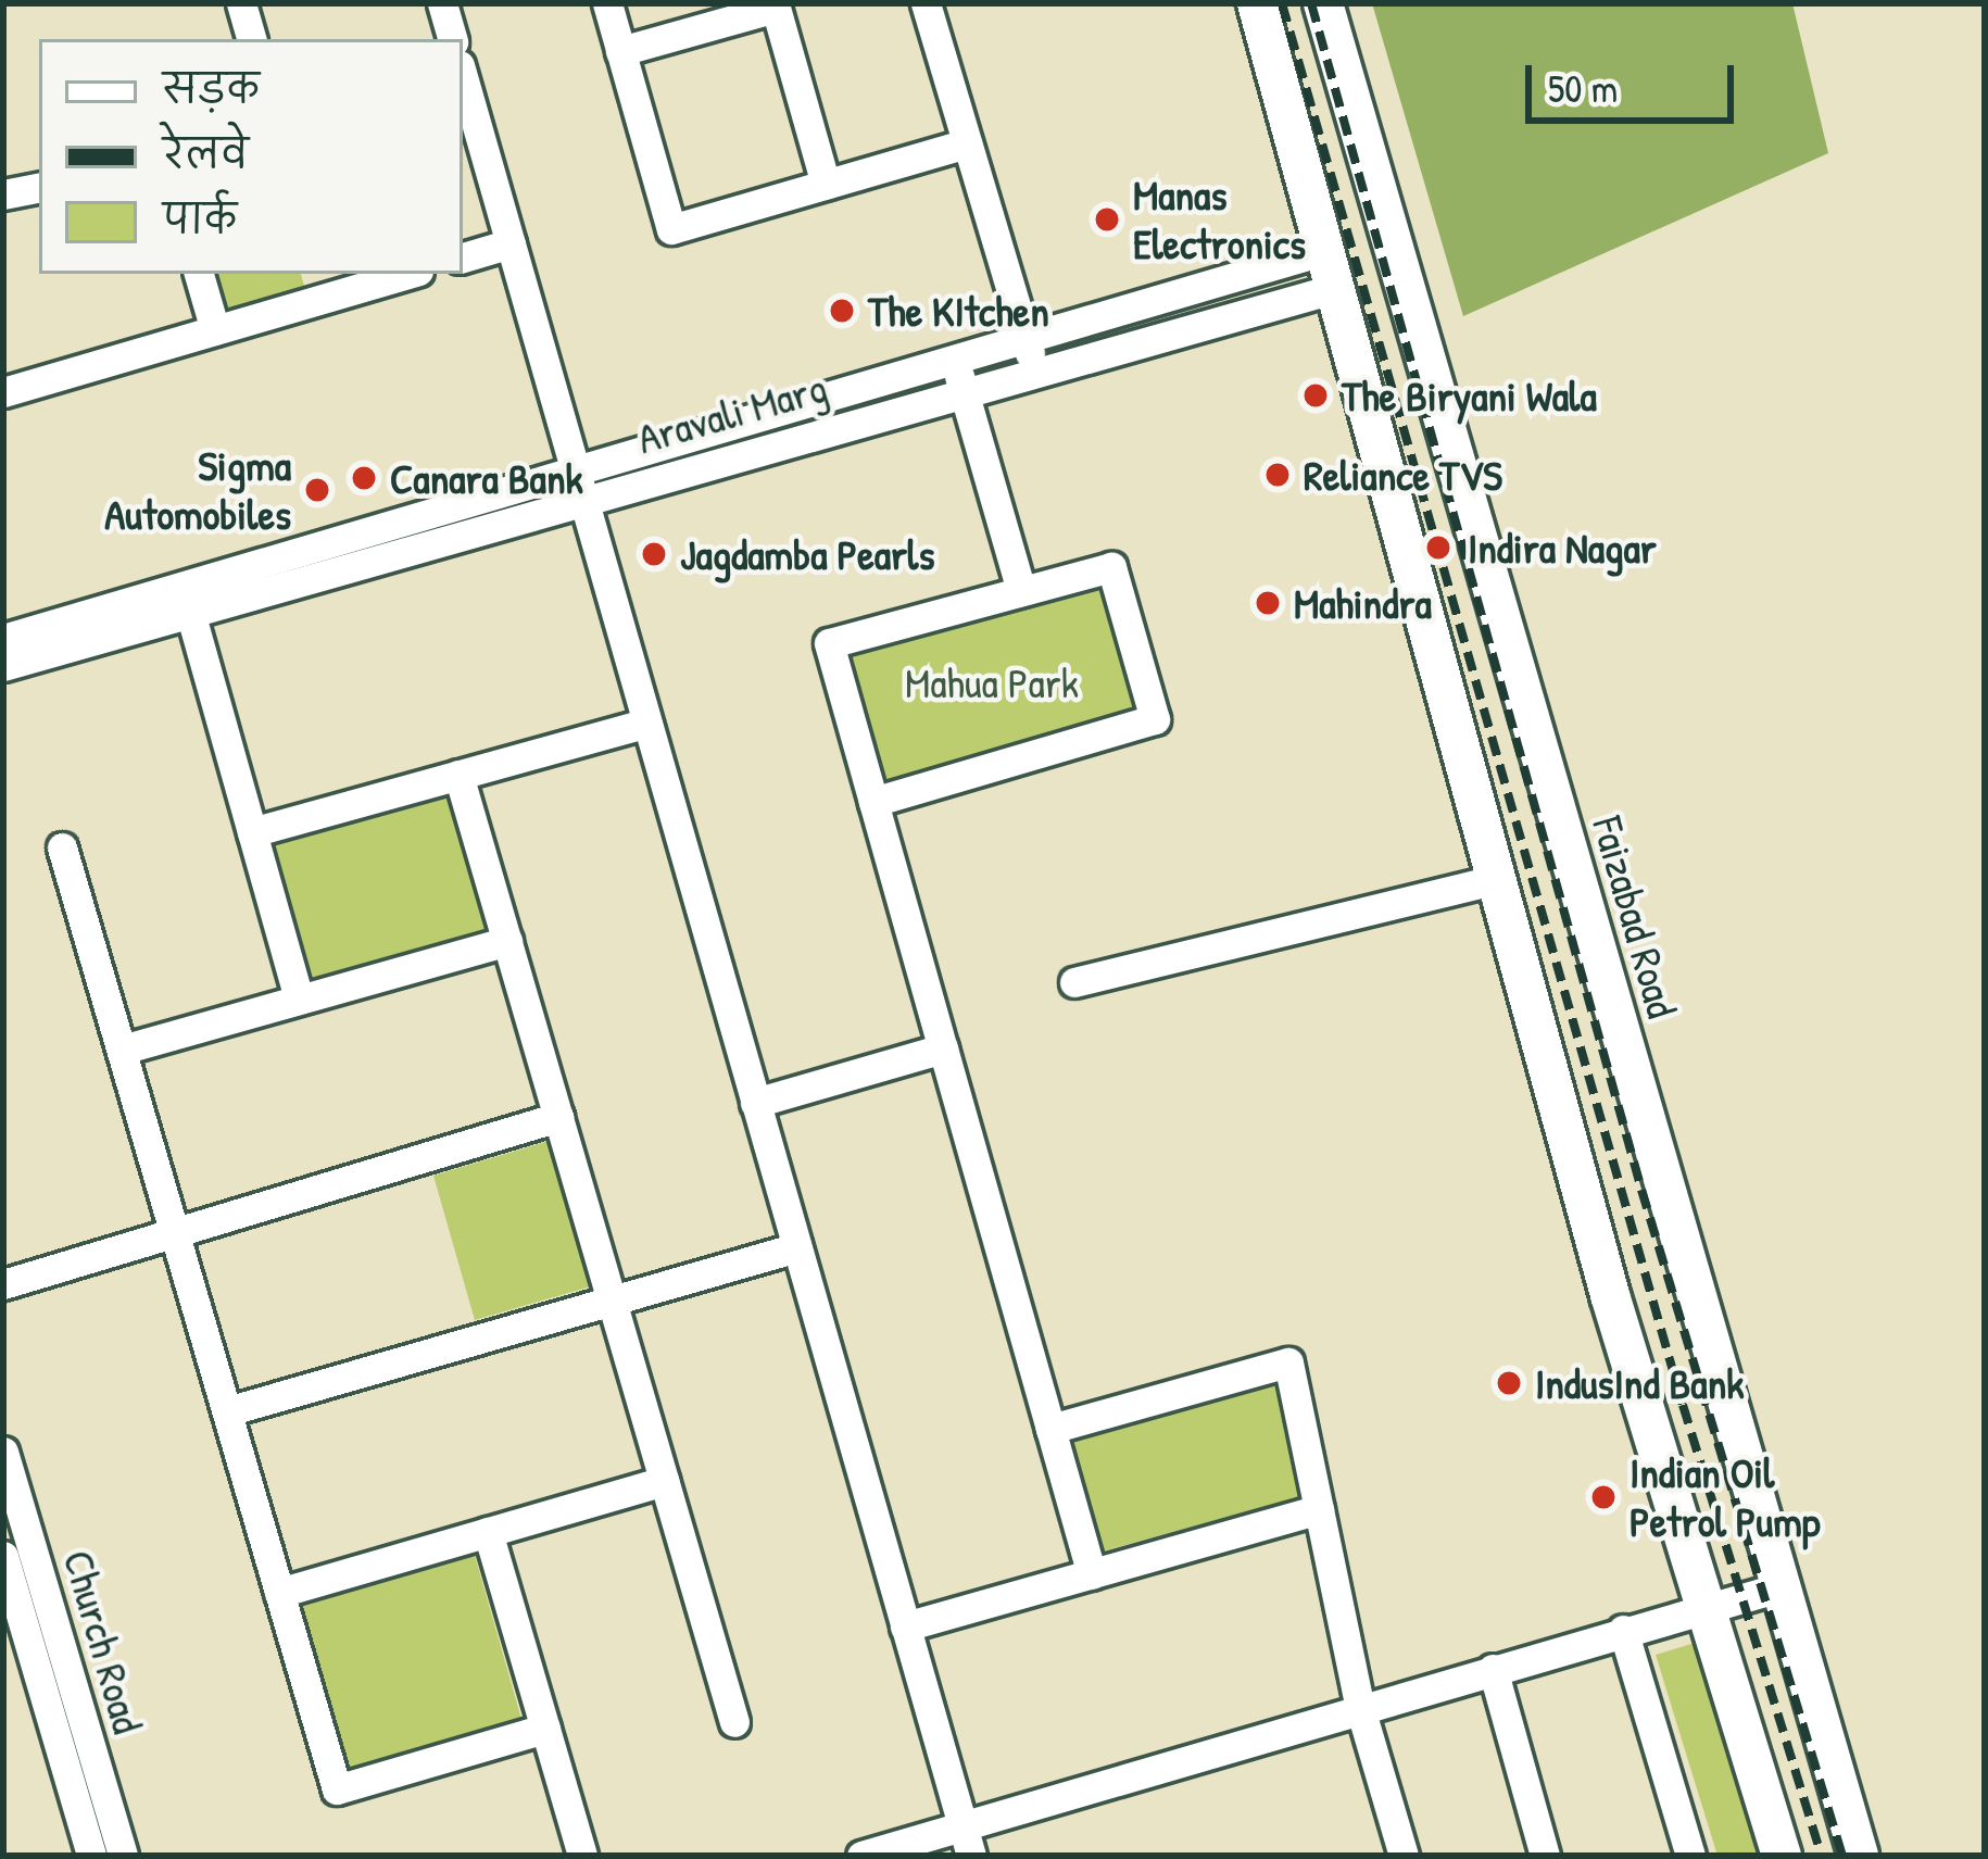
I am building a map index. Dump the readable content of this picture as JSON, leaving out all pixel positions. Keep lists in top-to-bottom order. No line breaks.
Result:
{"streets":{"main road":["Faizabad Road"],"street":["Aravali Marg","Church Road"]},"parks":["Mahua Park"],"places":["Manas Electronics","The KItchen","The Biryani Wala","Reliance TVS","Canara Bank","Sigma Automobiles","Indira Nagar","Jagdamba Pearls","Mahindra","IndusInd Bank","Indian Oil Petrol Pump"],"legend":["सड़क","रेलवे","पार्क"],"scale_bar":"50 m"}
